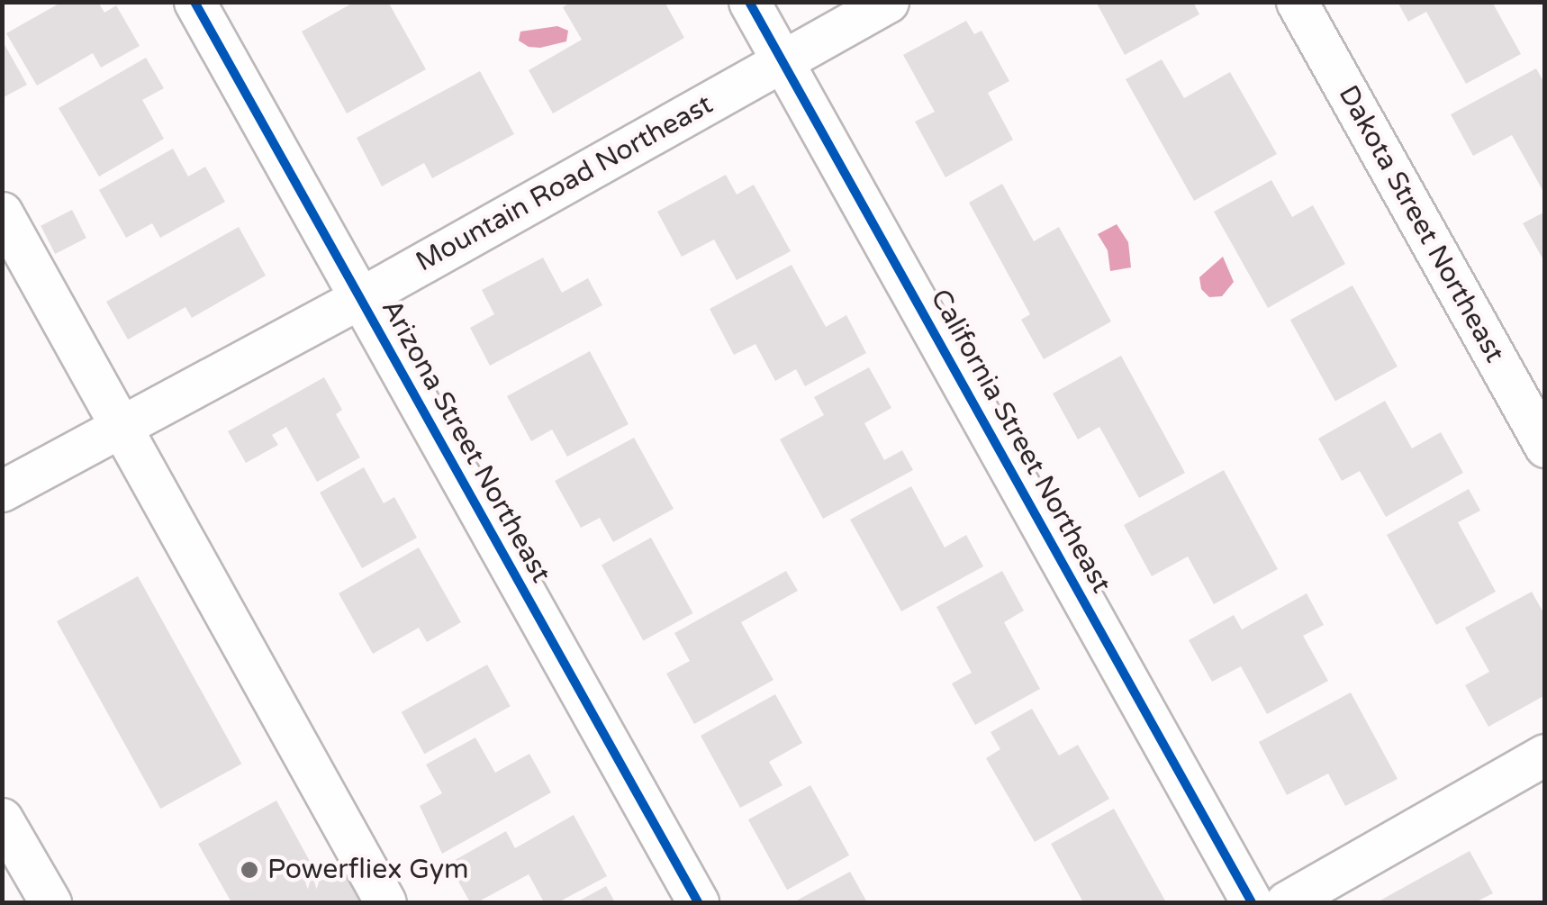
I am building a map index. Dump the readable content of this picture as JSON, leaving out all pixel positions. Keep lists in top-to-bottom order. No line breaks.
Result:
{"streets":{"street":["Mountain Road Northeast","Dakota Street Northeast","Arizona Street Northeast","California Street Northeast"]},"crossings":[["Mountain Road Northeast","Arizona Street Northeast"],["Mountain Road Northeast","California Street Northeast"]],"places":["Powerfliex Gym"]}
